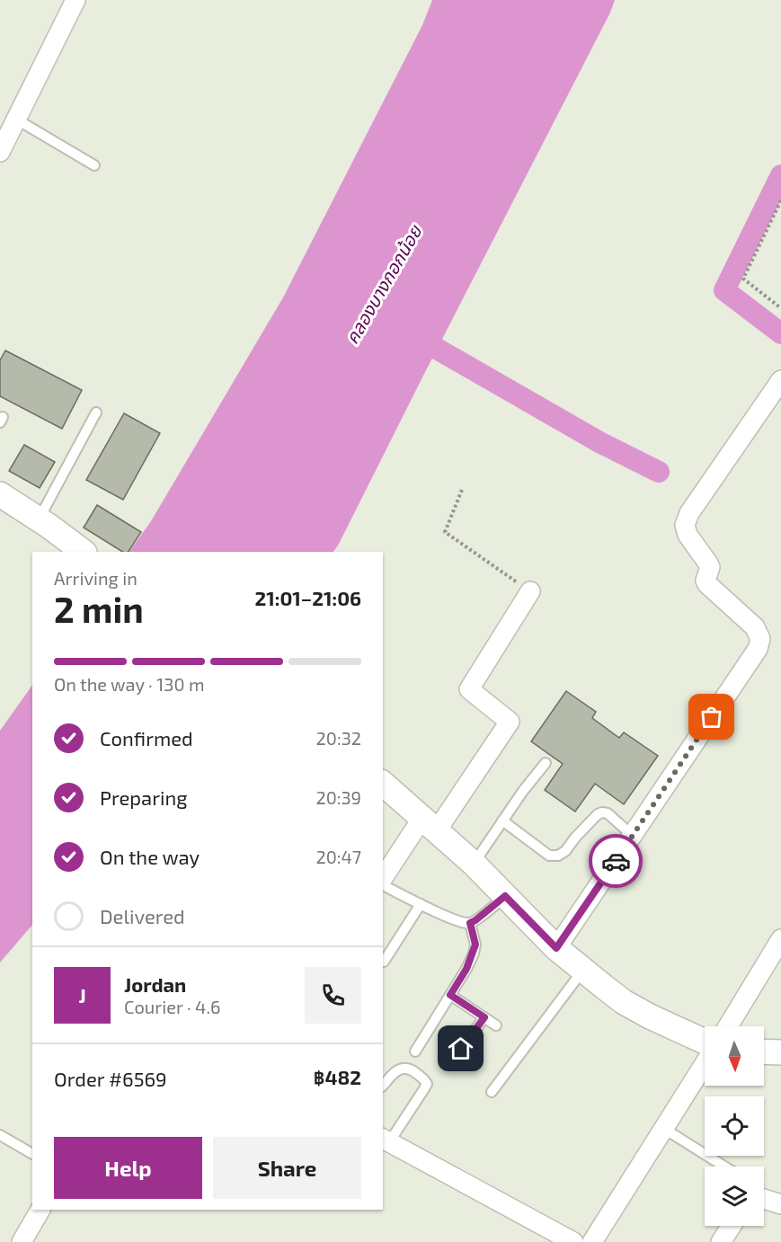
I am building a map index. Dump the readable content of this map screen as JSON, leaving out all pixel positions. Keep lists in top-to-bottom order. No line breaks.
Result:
{"water":["คลองบางกอกน้อย"],"north":"bottom","page":{"heading":["2 min","Arriving in","21:01–21:06"],"panel":["Jordan","Courier · 4.6","Order #6569","฿482"],"bar":"On the way · 130 m","list":[["Confirmed","20:32"],["Preparing","20:39"],["On the way","20:47"],"Delivered"],"round":"J","buttons":["Help","Share"]}}
